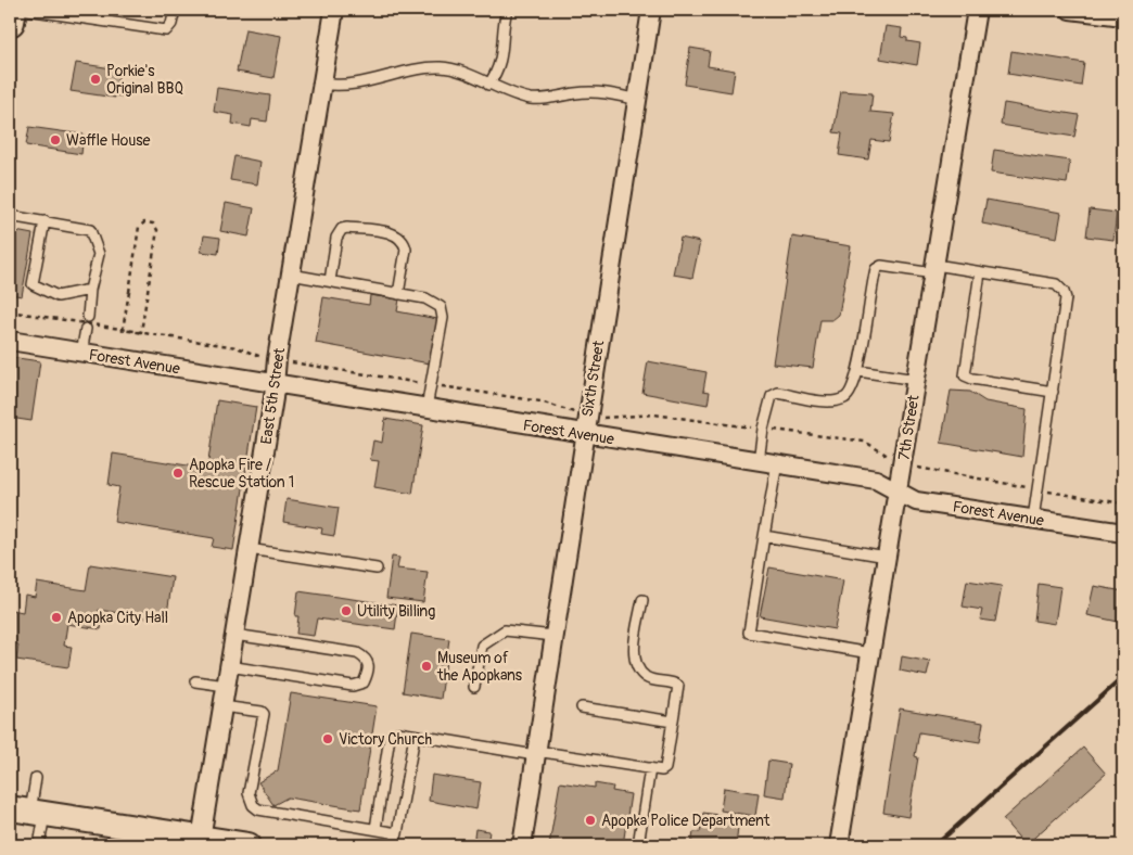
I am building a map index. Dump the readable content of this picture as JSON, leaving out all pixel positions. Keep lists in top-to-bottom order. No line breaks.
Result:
{"streets":{"street":["Forest Avenue","Sixth Street","East 5th Street","7th Street"]},"crossings":[["Forest Avenue","Sixth Street"],["Forest Avenue","East 5th Street"],["Forest Avenue","7th Street"]],"places":["Porkie's Original BBQ","Waffle House","Apopka Fire / Rescue Station 1","Utility Billing","Apopka City Hall","Museum of the Apopkans","Victory Church","Apopka Police Department"]}
